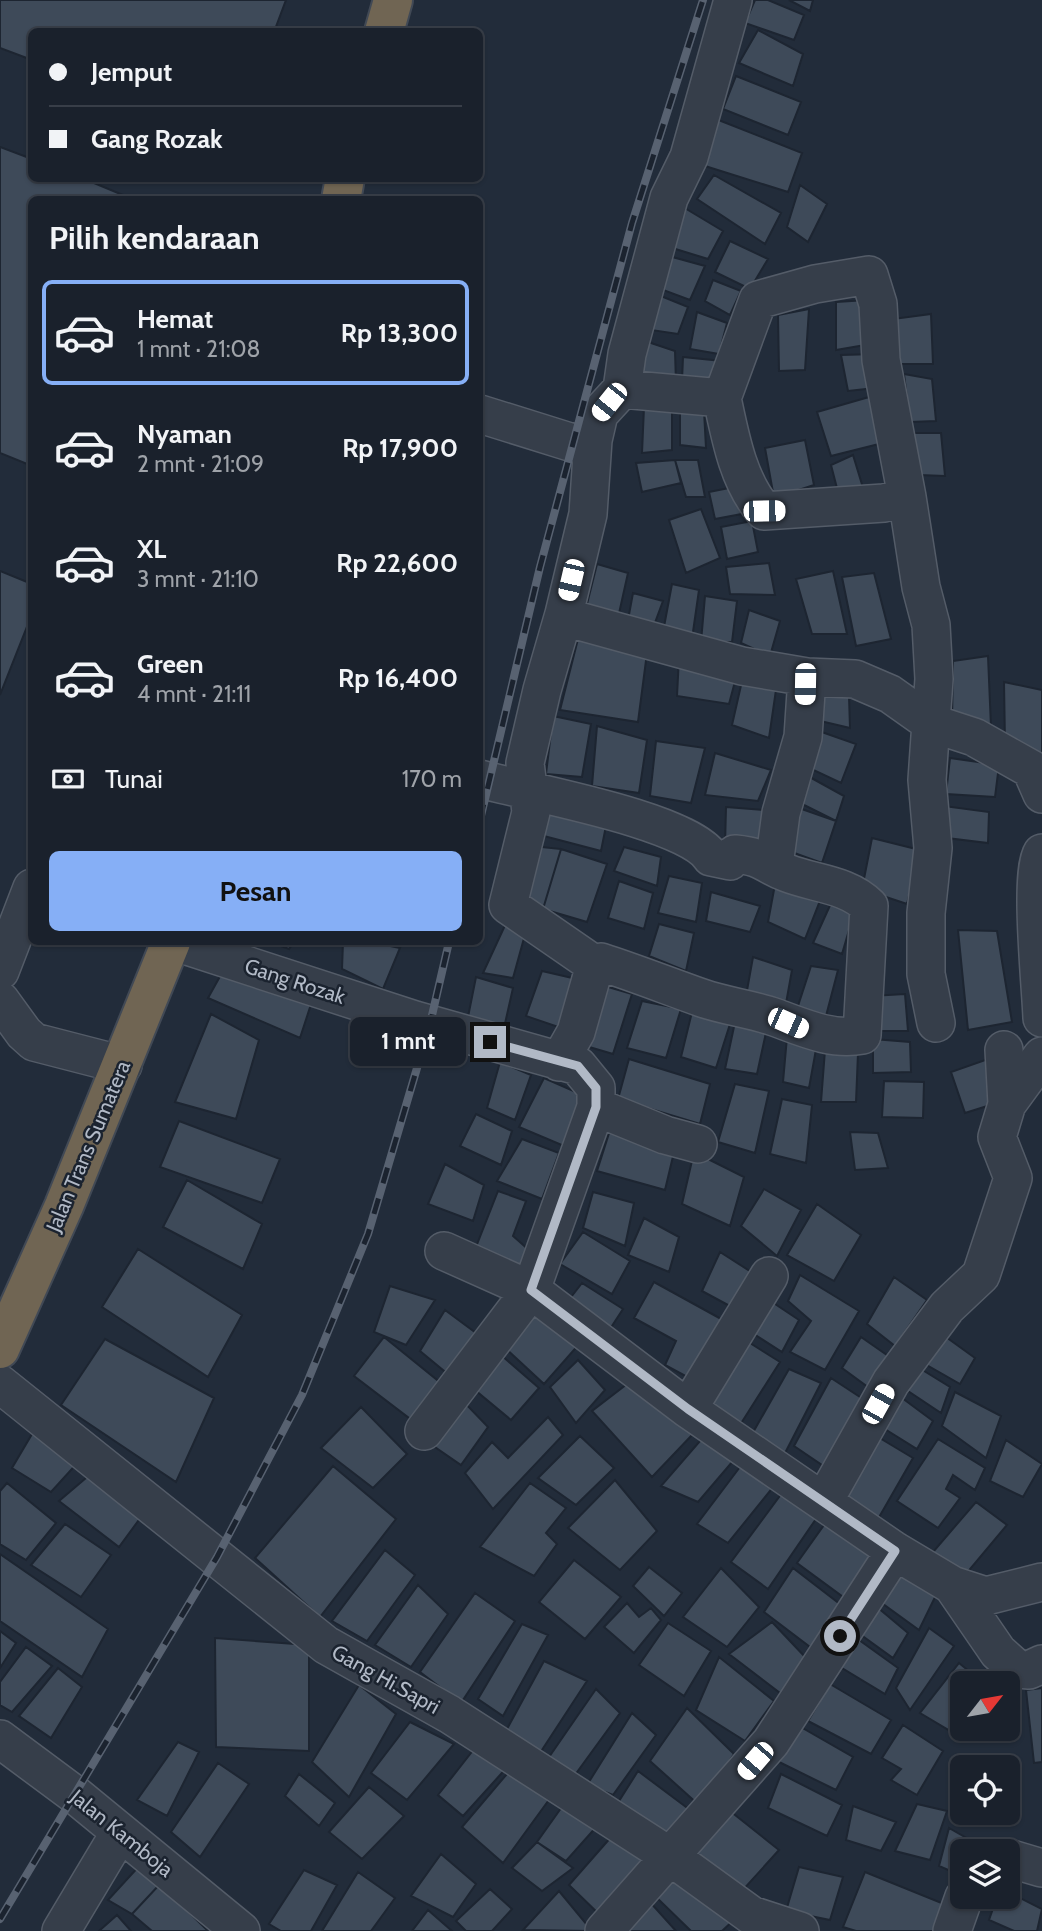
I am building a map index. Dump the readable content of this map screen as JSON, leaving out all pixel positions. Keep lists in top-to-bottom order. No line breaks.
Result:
{"streets":{"highway":["Jalan Trans Sumatera"],"street":["Gang Rozak","Gang Hi.Sapri","Jalan Kamboja"]},"north":"top right","page":{"banner":["Jemput","Gang Rozak"],"heading":"Pilih kendaraan","list":[{"name":"Hemat","note":"1 mnt · 21:08","value":"Rp 13,300"},{"name":"Nyaman","note":"2 mnt · 21:09","value":"Rp 17,900"},{"name":"XL","note":"3 mnt · 21:10","value":"Rp 22,600"},{"name":"Green","note":"4 mnt · 21:11","value":"Rp 16,400"}],"pay":["Tunai","170 m"],"buttons":"Pesan","bubble":"1 mnt"}}
